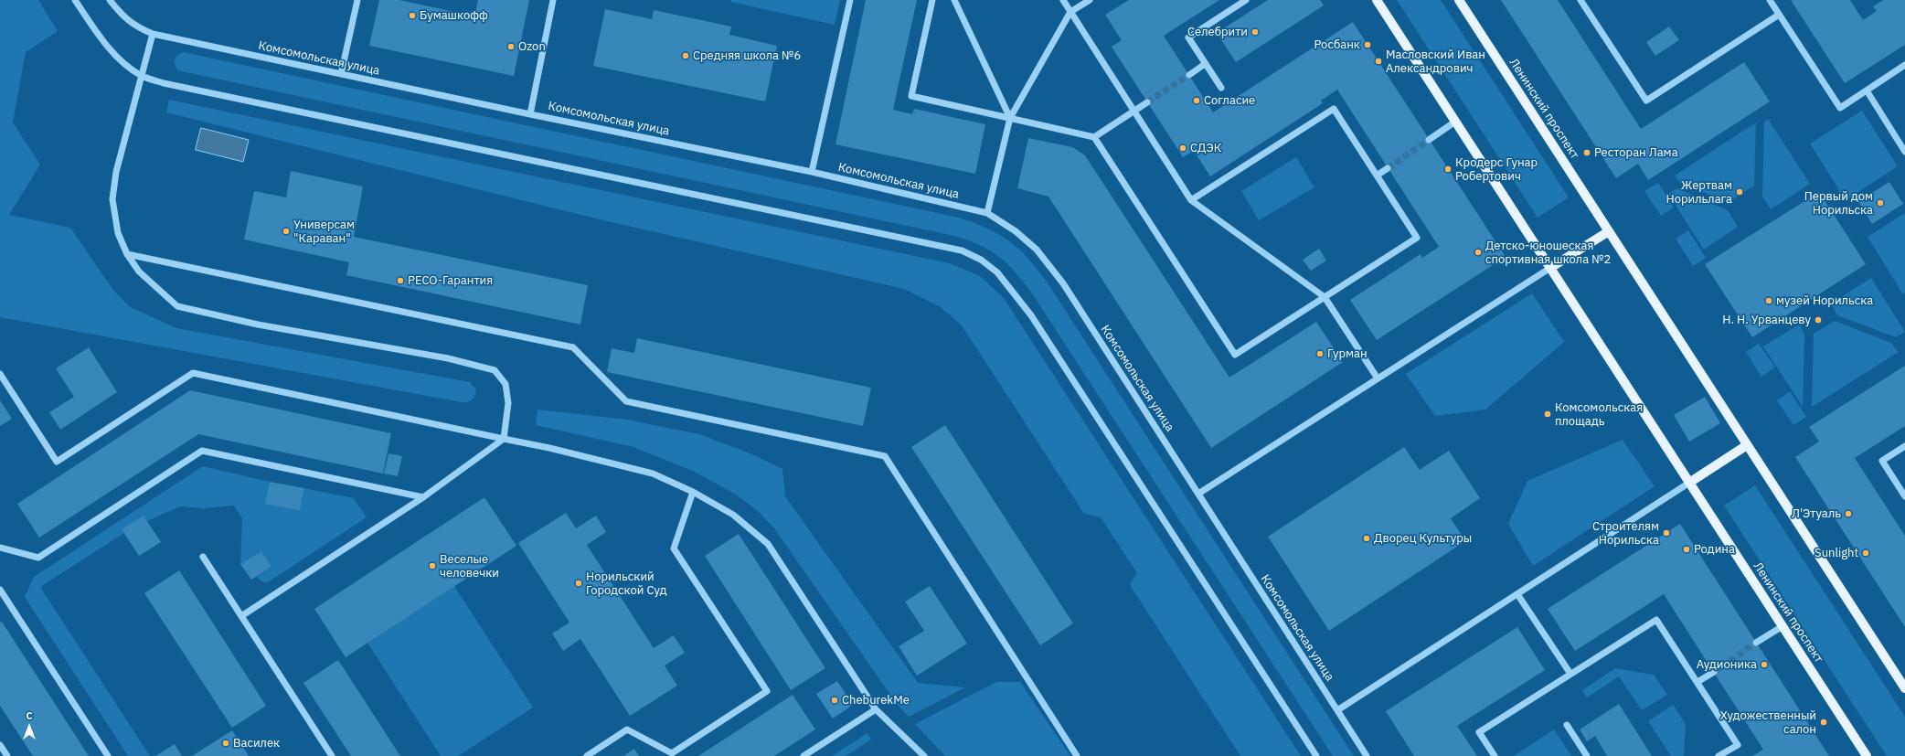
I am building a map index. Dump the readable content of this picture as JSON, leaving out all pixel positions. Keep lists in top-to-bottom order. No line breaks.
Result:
{"streets":{"main road":["Ленинский проспект"],"street":["Комсомольская улица"]},"places":["Бумашкофф","Селебрити","Росбанк","Ozon","Средняя школа №6","Масловский Иван Александрович","Согласие","СДЭК","Ресторан Лама","Кродерс Гунар Робертович","Жертвам Норильлага","Первый дом Норильска","Универсам \"Караван\"","Детско-юношеская спортивная школа №2","РЕСО-Гарантия","музей Норильска","Н. Н. Урванцеву","Гурман","Комсомольская площадь","Л'Этуаль","Строителям Норильска","Дворец Культуры","Родина","Sunlight","Веселые человечки","Норильский Городской Суд","Аудионика","CheburekMe","Художественный салон","Василек"],"north":"top"}
